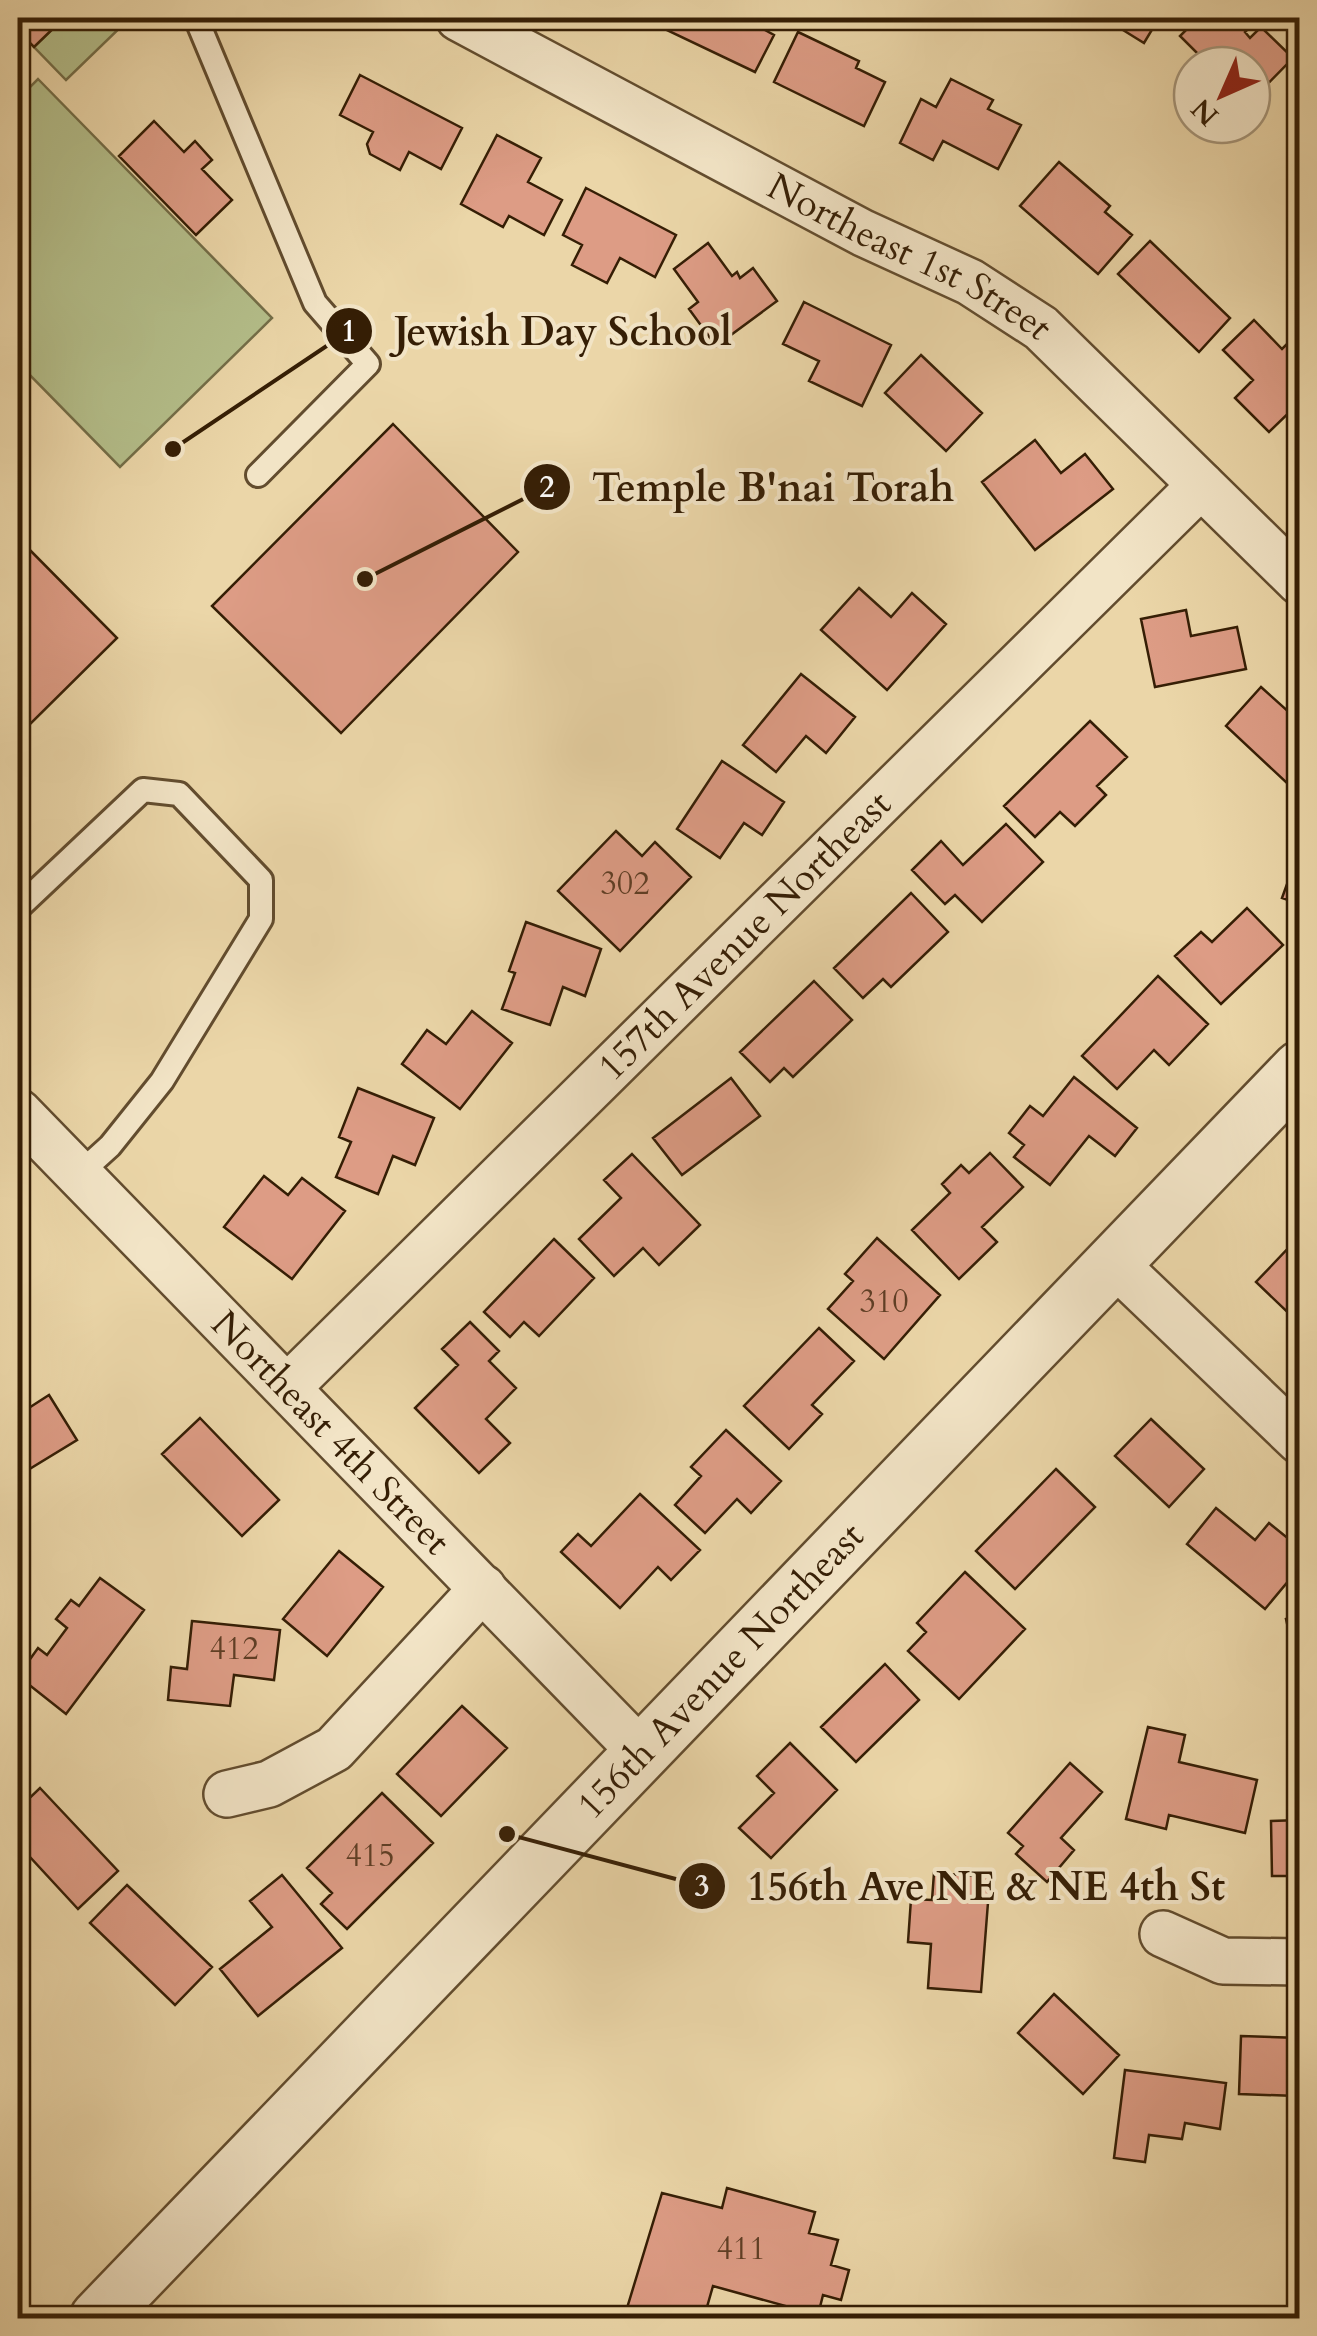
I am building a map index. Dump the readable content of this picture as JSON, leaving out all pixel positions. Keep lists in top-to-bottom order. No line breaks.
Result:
{"streets":{"street":["Northeast 1st Street","157th Avenue Northeast","Northeast 4th Street","156th Avenue Northeast"]},"crossings":[["Northeast 1st Street","157th Avenue Northeast"],["157th Avenue Northeast","Northeast 4th Street"],["Northeast 4th Street","156th Avenue Northeast"]],"places":["Jewish Day School","Temple B'nai Torah","156th Ave NE & NE 4th St"],"house_numbers":["302","310","412","415","411"],"north":"bottom left"}
